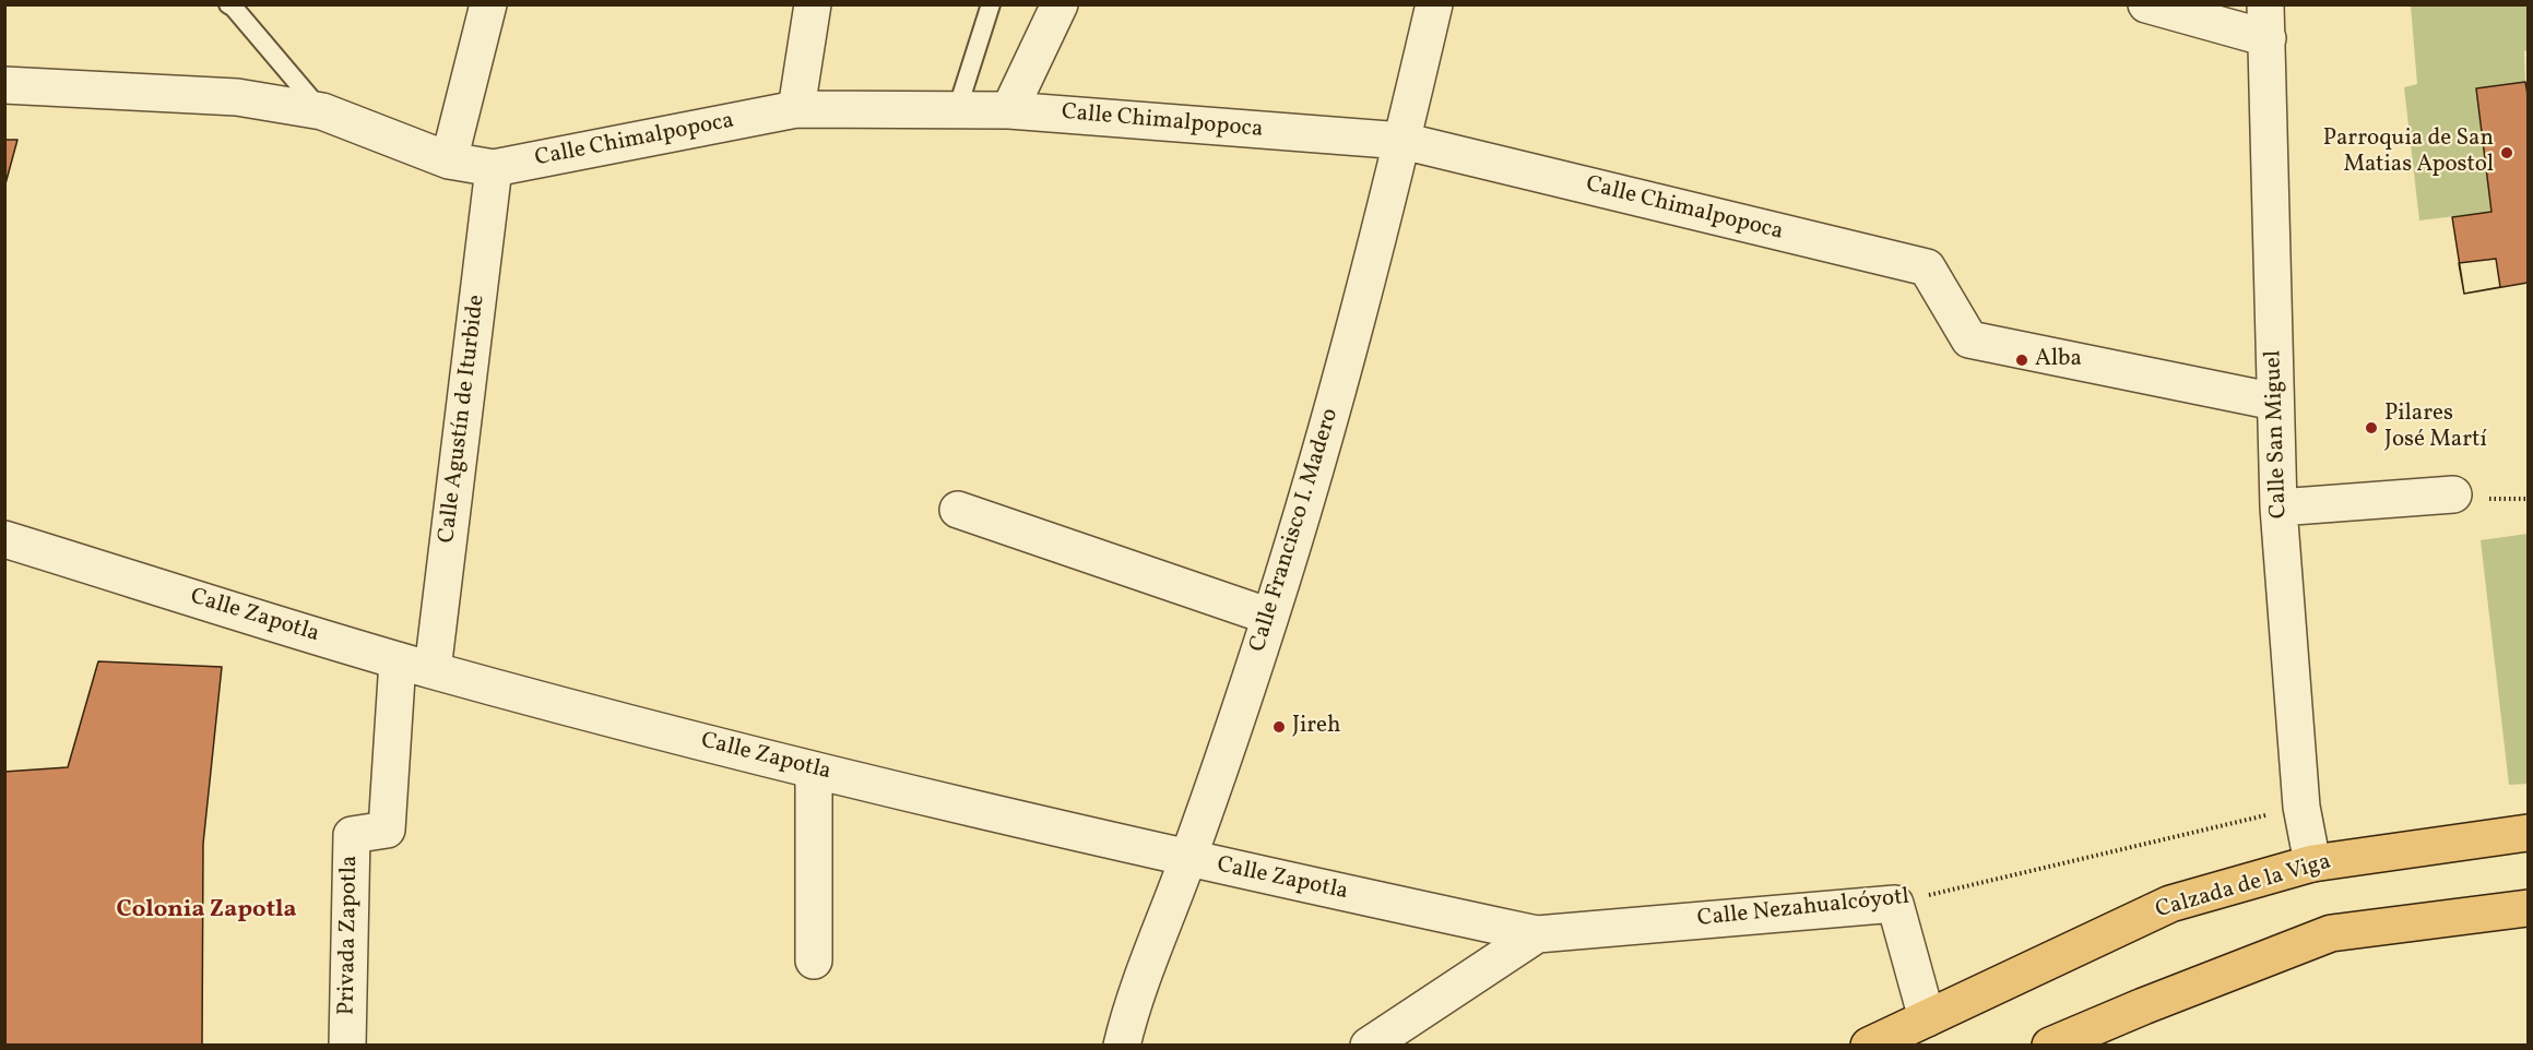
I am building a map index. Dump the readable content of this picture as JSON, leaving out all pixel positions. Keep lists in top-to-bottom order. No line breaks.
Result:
{"streets":{"main road":["Calzada de la Viga"],"street":["Calle Chimalpopoca","Calle Agustín de Iturbide","Calle San Miguel","Calle Francisco I. Madero","Calle Zapotla","Calle Nezahualcóyotl","Privada Zapotla"]},"crossings":[["Calle Chimalpopoca","Calle Agustín de Iturbide"],["Calle Chimalpopoca","Calle San Miguel"],["Calle Chimalpopoca","Calle Francisco I. Madero"],["Calle Agustín de Iturbide","Calle Zapotla"],["Calle San Miguel","Calzada de la Viga"],["Calle San Miguel","Calle Nezahualcóyotl"],["Calle Francisco I. Madero","Calle Zapotla"],["Calle Zapotla","Calle Nezahualcóyotl"],["Calle Zapotla","Privada Zapotla"]],"districts":["Colonia Zapotla"],"places":["Parroquia de San Matias Apostol","Alba","Pilares José Martí","Jireh"]}
